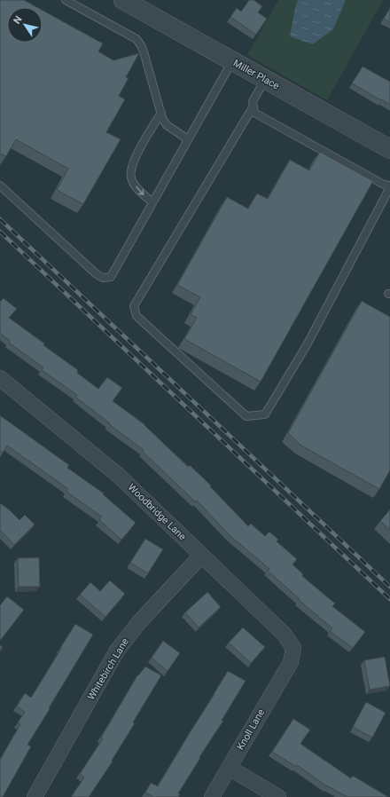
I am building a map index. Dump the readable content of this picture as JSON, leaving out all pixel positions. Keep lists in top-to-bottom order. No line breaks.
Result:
{"streets":{"street":["Miller Place","Woodbridge Lane","Whitebirch Lane","Knoll Lane"]},"crossings":[["Woodbridge Lane","Whitebirch Lane"],["Woodbridge Lane","Knoll Lane"]],"north":"top left"}
